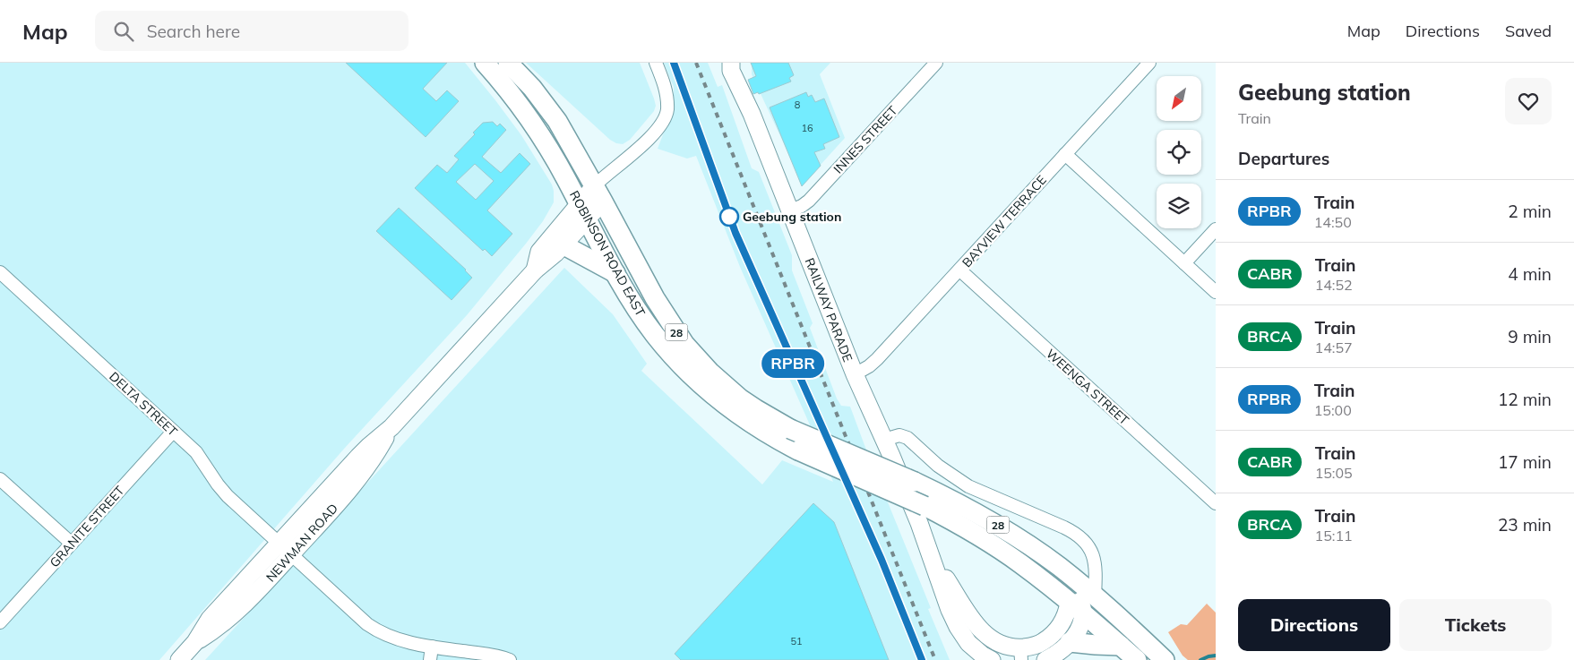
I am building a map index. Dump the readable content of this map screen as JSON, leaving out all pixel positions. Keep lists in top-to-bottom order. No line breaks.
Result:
{"streets":{"main road":["ROBINSON ROAD EAST","RAILWAY PARADE","28","NEWMAN ROAD"],"street":["INNES STREET","BAYVIEW TERRACE","WEENGA STREET","DELTA STREET","GRANITE STREET"]},"crossings":[["INNES STREET","RAILWAY PARADE"],["BAYVIEW TERRACE","RAILWAY PARADE"],["BAYVIEW TERRACE","WEENGA STREET"],["ROBINSON ROAD EAST","RAILWAY PARADE"],["ROBINSON ROAD EAST","28"],["ROBINSON ROAD EAST","NEWMAN ROAD"],["RAILWAY PARADE","28"],["DELTA STREET","GRANITE STREET"],["DELTA STREET","NEWMAN ROAD"]],"places":["Geebung station"],"house_numbers":["8","16","51"],"north":"bottom left","page":{"header":"Map","search":"Search here","nav":["Map","Directions","Saved"],"on_map":"RPBR","heading":[["Geebung station","Train"],"Departures"],"list":[{"mark":"RPBR","name":"Train","note":"14:50","value":"2 min"},{"mark":"CABR","name":"Train","note":"14:52","value":"4 min"},{"mark":"BRCA","name":"Train","note":"14:57","value":"9 min"},{"mark":"RPBR","name":"Train","note":"15:00","value":"12 min"},{"mark":"CABR","name":"Train","note":"15:05","value":"17 min"},{"mark":"BRCA","name":"Train","note":"15:11","value":"23 min"}],"buttons":["Directions","Tickets"]}}
